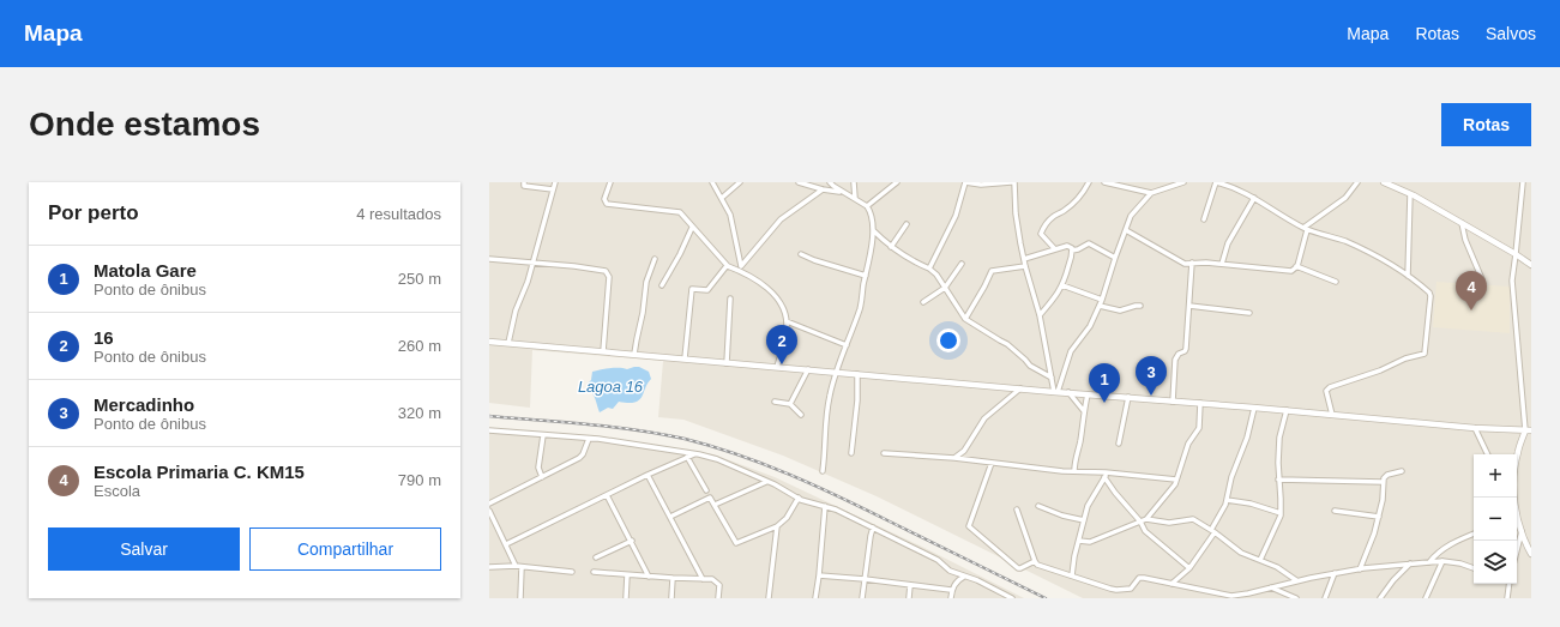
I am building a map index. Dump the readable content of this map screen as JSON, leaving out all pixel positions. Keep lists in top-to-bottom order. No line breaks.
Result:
{"water":["Lagoa 16"],"page":{"header":"Mapa","nav":["Mapa","Rotas","Salvos"],"buttons":["Rotas",["Salvar","Compartilhar"]],"title":"Onde estamos","heading":["Por perto","4 resultados"],"list":[{"mark":"1","name":"Matola Gare","note":"Ponto de ônibus","value":"250 m"},{"mark":"2","name":"16","note":"Ponto de ônibus","value":"260 m"},{"mark":"3","name":"Mercadinho","note":"Ponto de ônibus","value":"320 m"},{"mark":"4","name":"Escola Primaria C. KM15","note":"Escola","value":"790 m"}],"pins":["4","2","3","1"],"map_buttons":["+","−"]}}
